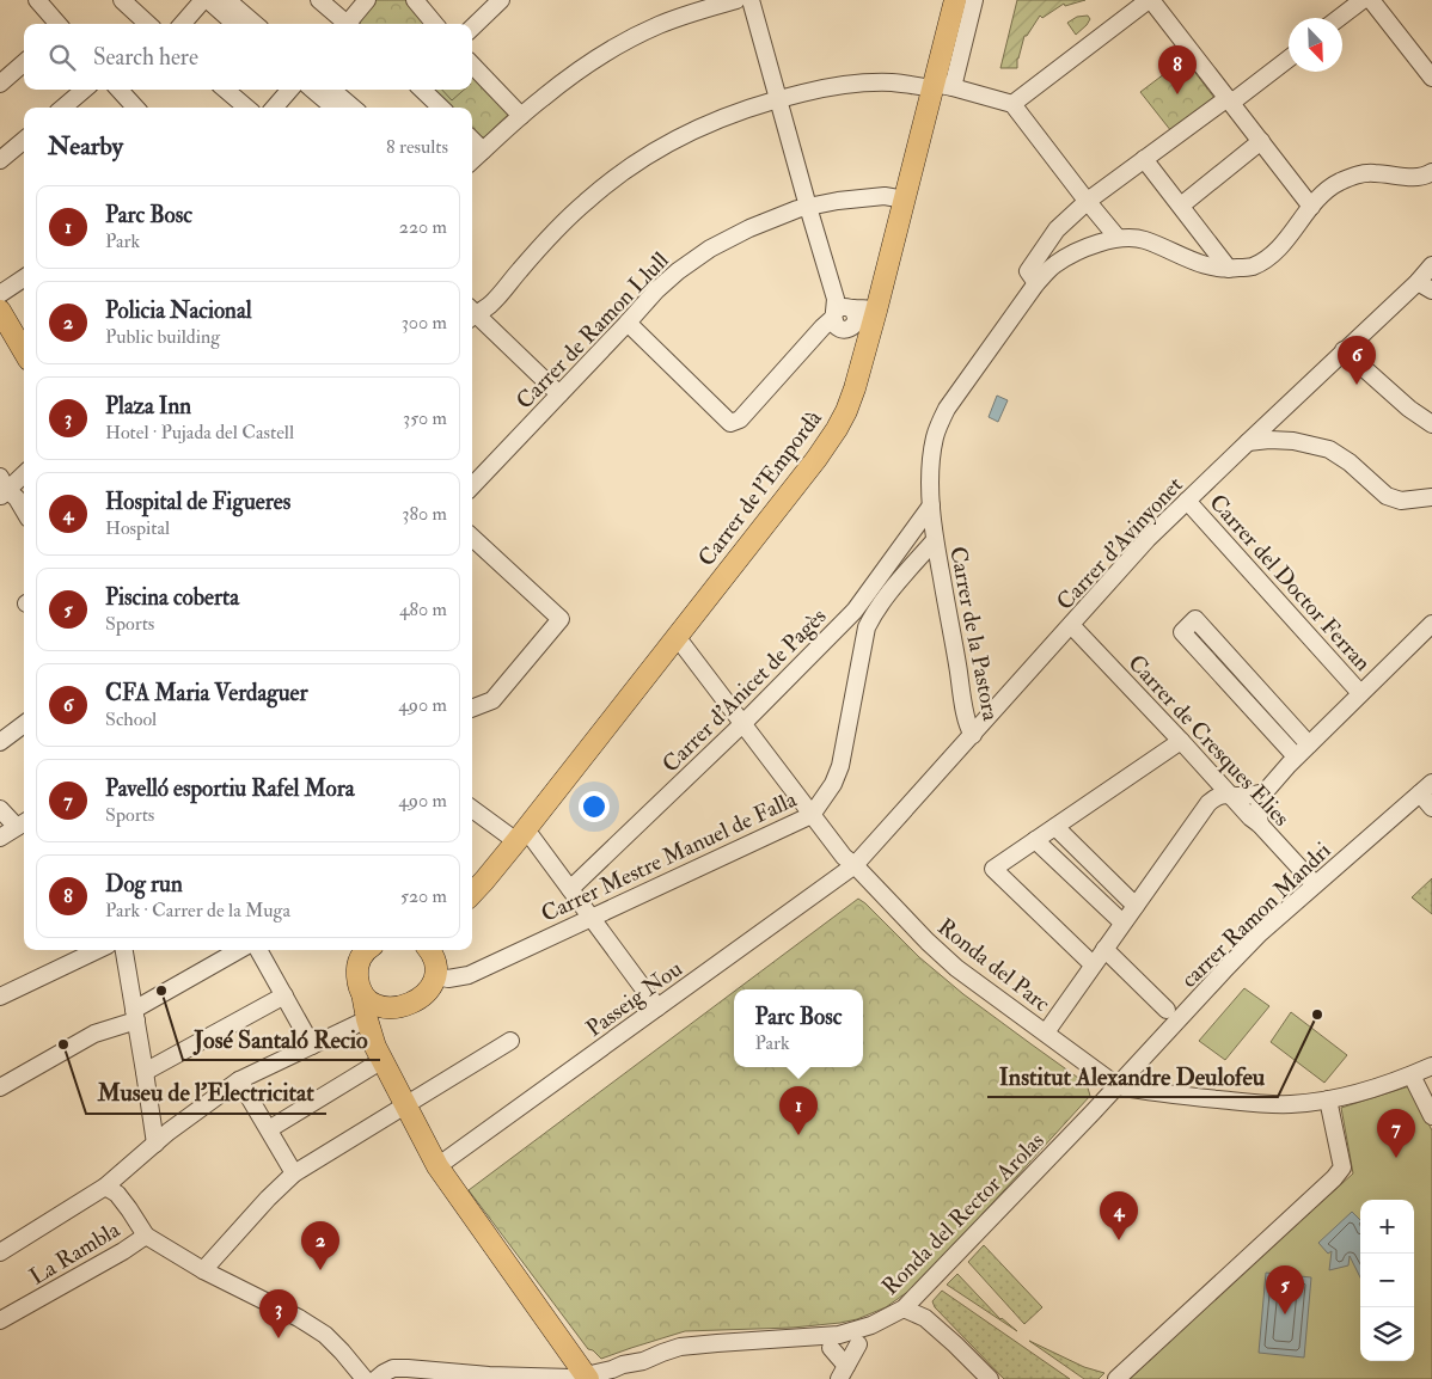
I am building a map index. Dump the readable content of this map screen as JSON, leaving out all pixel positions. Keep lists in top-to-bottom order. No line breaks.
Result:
{"streets":{"main road":["Carrer de l'Empordà"],"street":["Carrer de Ramon Llull","Carrer d'Avinyonet","Carrer del Doctor Ferran","Carrer de la Pastora","Carrer d'Anicet de Pagès","Carrer de Cresques Elies","Carrer Mestre Manuel de Falla","carrer Ramon Mandri","Ronda del Parc","Passeig Nou","Ronda del Rector Arolas","La Rambla"]},"crossings":[["Carrer de Ramon Llull","Carrer de l'Empordà"],["Carrer de l'Empordà","Ronda del Parc"],["Carrer d'Avinyonet","Carrer del Doctor Ferran"],["Carrer d'Avinyonet","Carrer de la Pastora"],["Carrer d'Avinyonet","Carrer de Cresques Elies"],["Carrer d'Avinyonet","Ronda del Parc"],["Carrer d'Avinyonet","Passeig Nou"],["Carrer de la Pastora","Carrer Mestre Manuel de Falla"],["Carrer d'Anicet de Pagès","Ronda del Parc"],["Carrer de Cresques Elies","carrer Ramon Mandri"],["Carrer Mestre Manuel de Falla","Ronda del Parc"],["carrer Ramon Mandri","Ronda del Parc"],["carrer Ramon Mandri","Ronda del Rector Arolas"],["Ronda del Parc","Passeig Nou"],["Ronda del Parc","Ronda del Rector Arolas"]],"places":["José Santaló Recio","Institut Alexandre Deulofeu","Museu de l'Electricitat"],"north":"bottom right","page":{"search":"Search here","pins":["8","6","1","7","4","2","5","3"],"heading":["Nearby","8 results"],"list":[{"mark":"1","name":"Parc Bosc","note":"Park","value":"220 m"},{"mark":"2","name":"Policia Nacional","note":"Public building","value":"300 m"},{"mark":"3","name":"Plaza Inn","note":"Hotel · Pujada del Castell","value":"350 m"},{"mark":"4","name":"Hospital de Figueres","note":"Hospital","value":"380 m"},{"mark":"5","name":"Piscina coberta","note":"Sports","value":"480 m"},{"mark":"6","name":"CFA Maria Verdaguer","note":"School","value":"490 m"},{"mark":"7","name":"Pavelló esportiu Rafel Mora","note":"Sports","value":"490 m"},{"mark":"8","name":"Dog run","note":"Park · Carrer de la Muga","value":"520 m"}],"popup":["Parc Bosc","Park"],"map_buttons":["+","−"]}}
